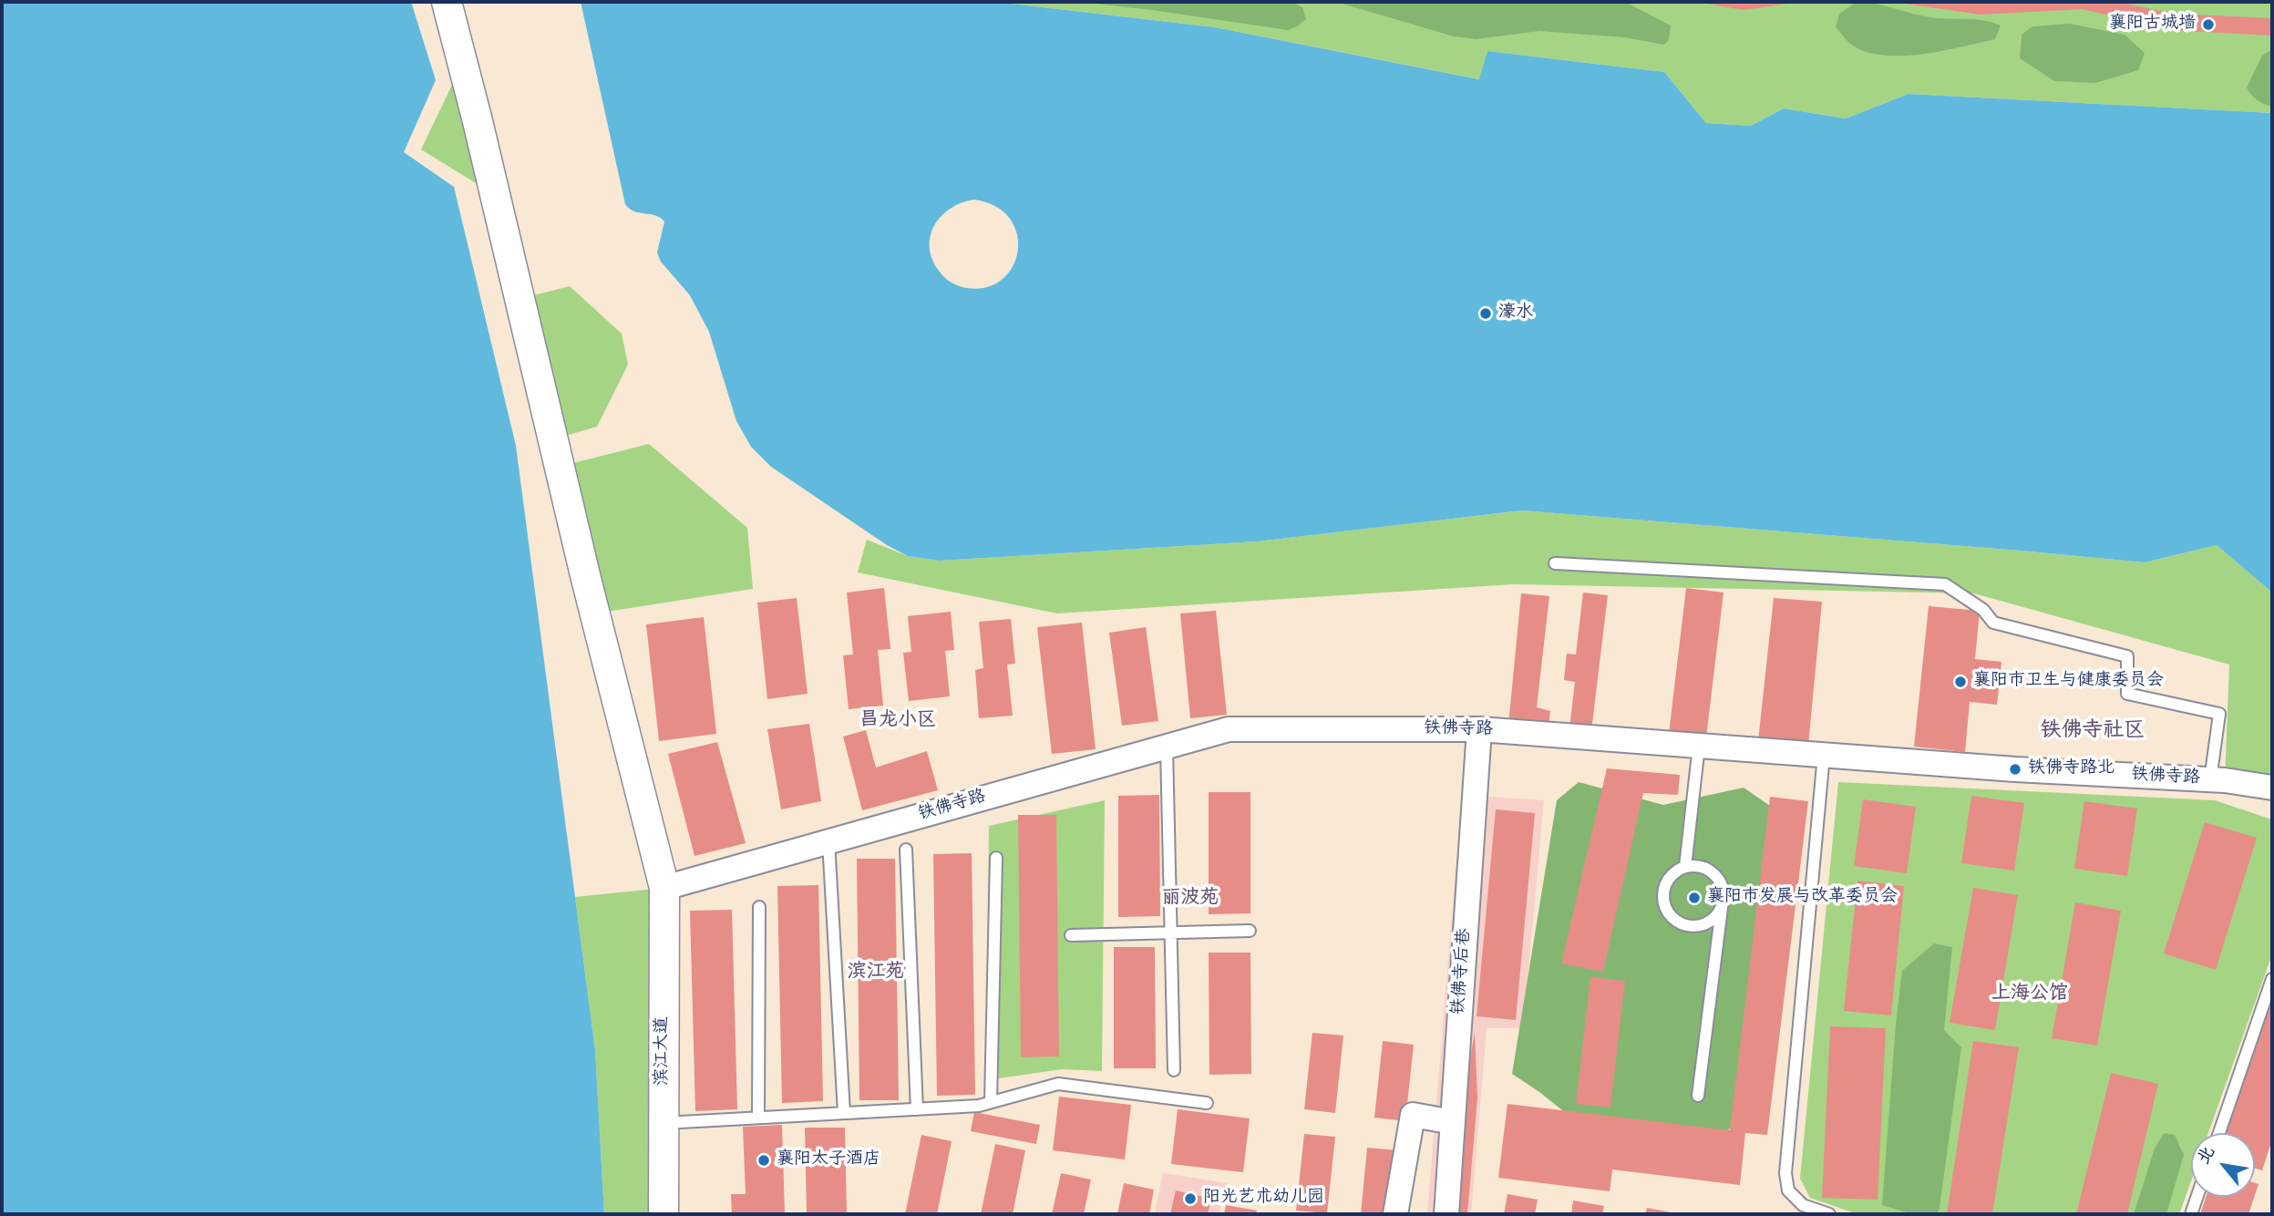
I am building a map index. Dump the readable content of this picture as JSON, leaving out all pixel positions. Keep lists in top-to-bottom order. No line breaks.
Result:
{"streets":{"street":["铁佛寺路","铁佛寺后巷","滨江大道"]},"crossings":[["铁佛寺路","铁佛寺后巷"],["铁佛寺路","滨江大道"]],"districts":["昌龙小区","铁佛寺社区","丽波苑","滨江苑","上海公馆"],"places":["襄阳古城墙","濠水","襄阳市卫生与健康委员会","铁佛寺路北","襄阳市发展与改革委员会","襄阳太子酒店","阳光艺术幼儿园"],"north":"top left"}
